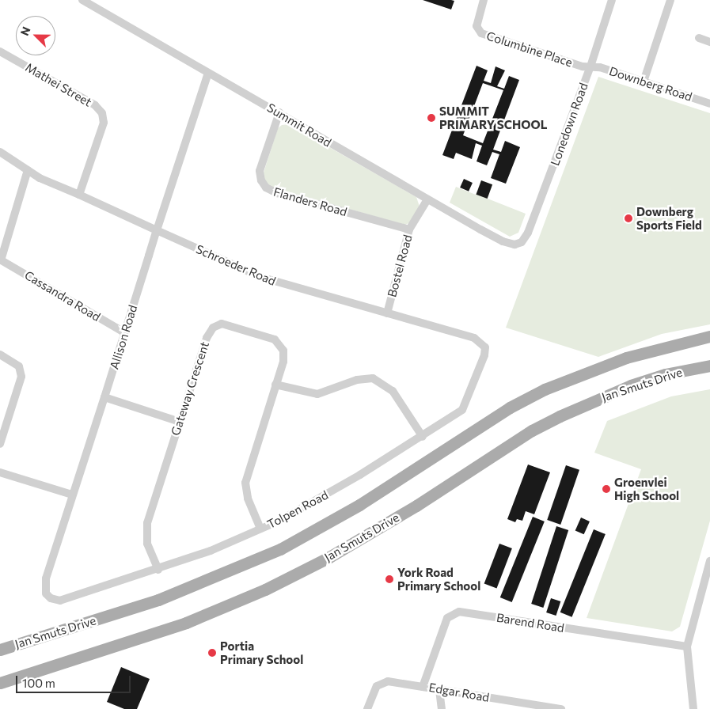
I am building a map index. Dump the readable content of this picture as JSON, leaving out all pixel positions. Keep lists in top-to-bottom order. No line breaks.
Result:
{"streets":{"main road":["Jan Smuts Drive"],"street":["Columbine Place","Downberg Road","Mathei Street","Lonedown Road","Summit Road","Flanders Road","Schroeder Road","Bostel Road","Cassandra Road","Allison Road","Gateway Crescent","Tolpen Road","Barend Road","Edgar Road"]},"crossings":[["Columbine Place","Downberg Road"],["Columbine Place","Lonedown Road"],["Downberg Road","Lonedown Road"],["Mathei Street","Schroeder Road"],["Lonedown Road","Summit Road"],["Summit Road","Flanders Road"],["Summit Road","Bostel Road"],["Summit Road","Allison Road"],["Flanders Road","Bostel Road"],["Schroeder Road","Bostel Road"],["Schroeder Road","Allison Road"],["Schroeder Road","Tolpen Road"],["Cassandra Road","Allison Road"],["Allison Road","Tolpen Road"],["Gateway Crescent","Tolpen Road"],["Barend Road","Edgar Road"]],"places":["SUMMIT PRIMARY SCHOOL","Downberg Sports Field","Groenvlei High School","York Road Primary School","Portia Primary School"],"scale_bar":"100 m","north":"top left"}
